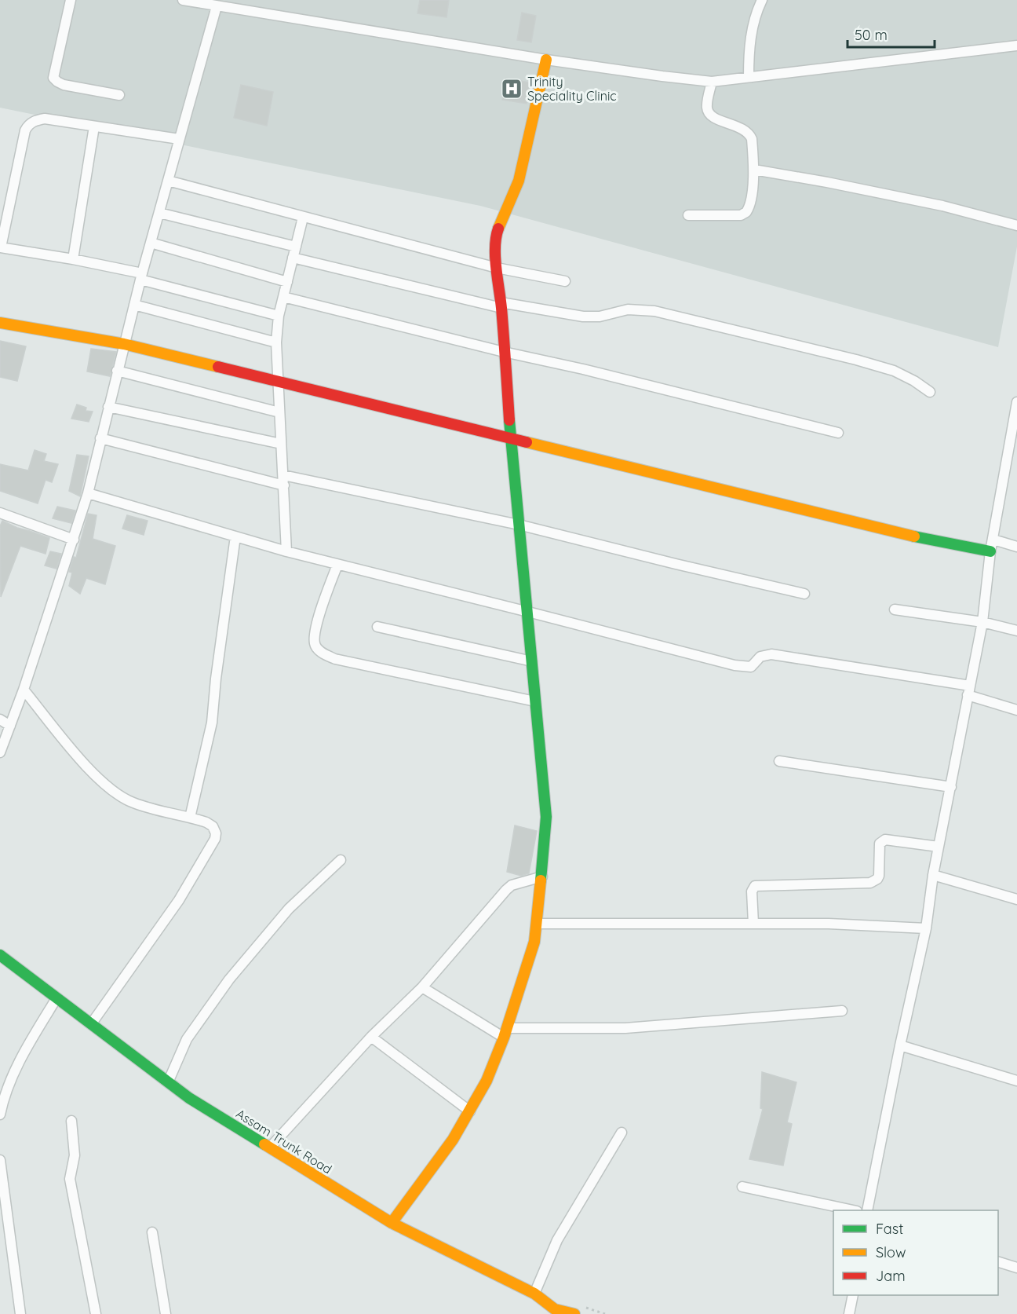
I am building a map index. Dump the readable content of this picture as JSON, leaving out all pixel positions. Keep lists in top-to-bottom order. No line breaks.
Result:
{"streets":{"street":["Assam Trunk Road"]},"places":{"hospital":["Trinity Speciality Clinic"]},"legend":["Fast","Slow","Jam"],"scale_bar":"50 m"}
